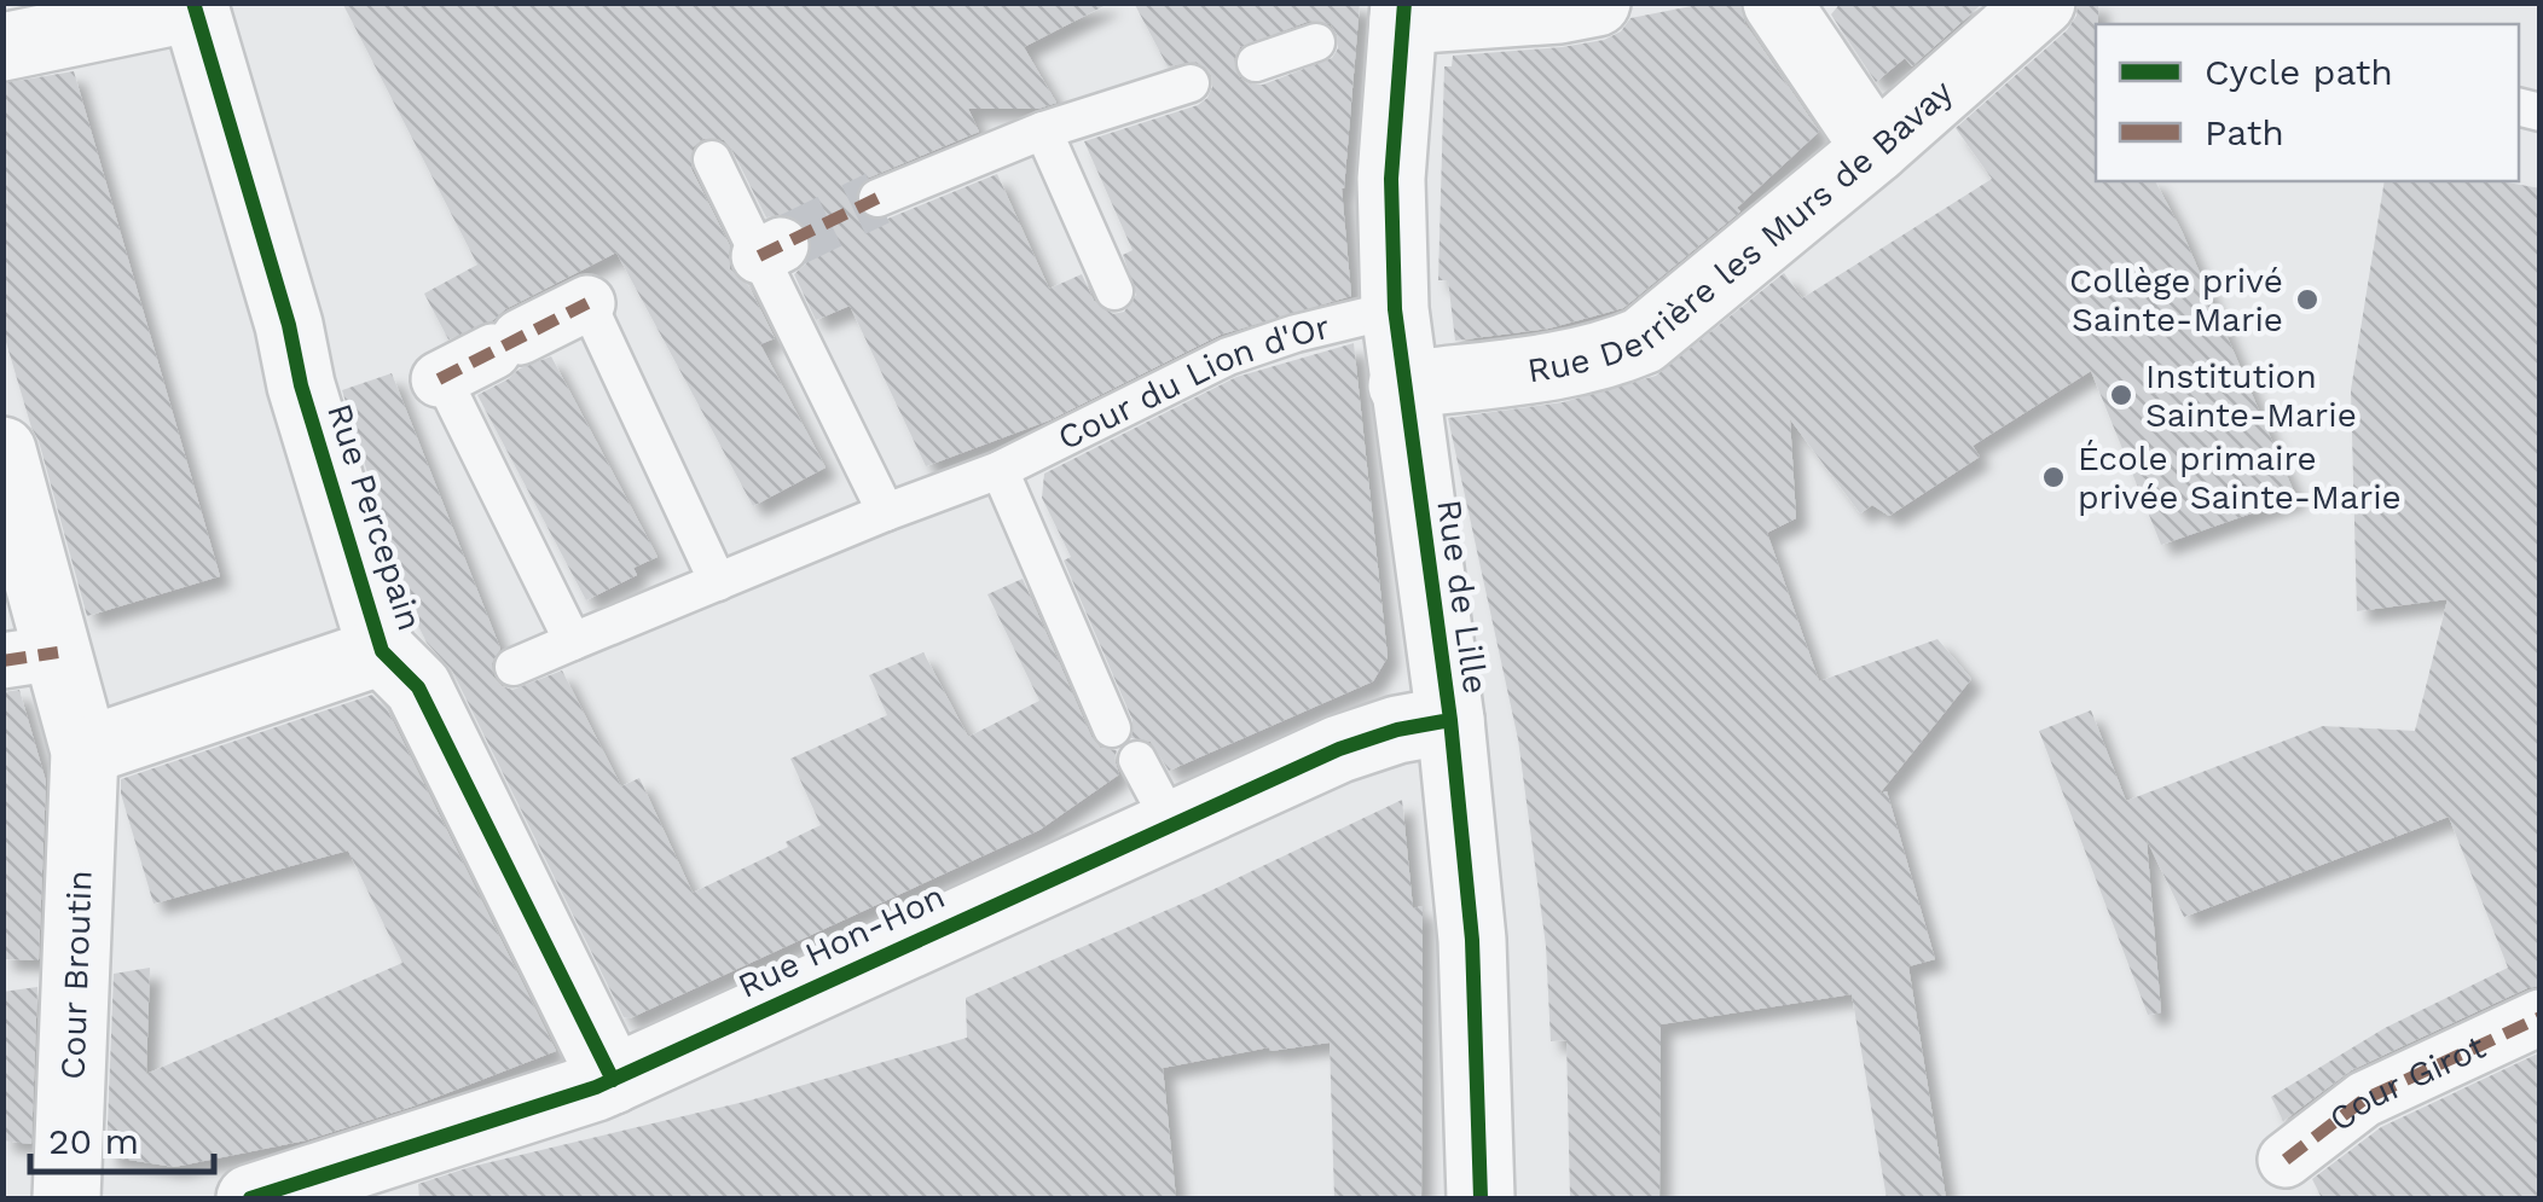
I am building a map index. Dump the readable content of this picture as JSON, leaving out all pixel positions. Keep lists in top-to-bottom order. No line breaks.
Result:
{"streets":{"street":["Rue Derrière les Murs de Bavay","Rue Percepain","Rue de Lille","Rue Hon-Hon","Cour Broutin","Cour Girot"],"lane":["Cour du Lion d'Or"]},"crossings":[["Rue Derrière les Murs de Bavay","Rue de Lille"],["Cour du Lion d'Or","Rue de Lille"],["Rue Percepain","Rue Hon-Hon"],["Rue de Lille","Rue Hon-Hon"]],"places":["Collège privé Sainte-Marie","Institution Sainte-Marie","École primaire privée Sainte-Marie"],"legend":["Cycle path","Path"],"scale_bar":"20 m"}
